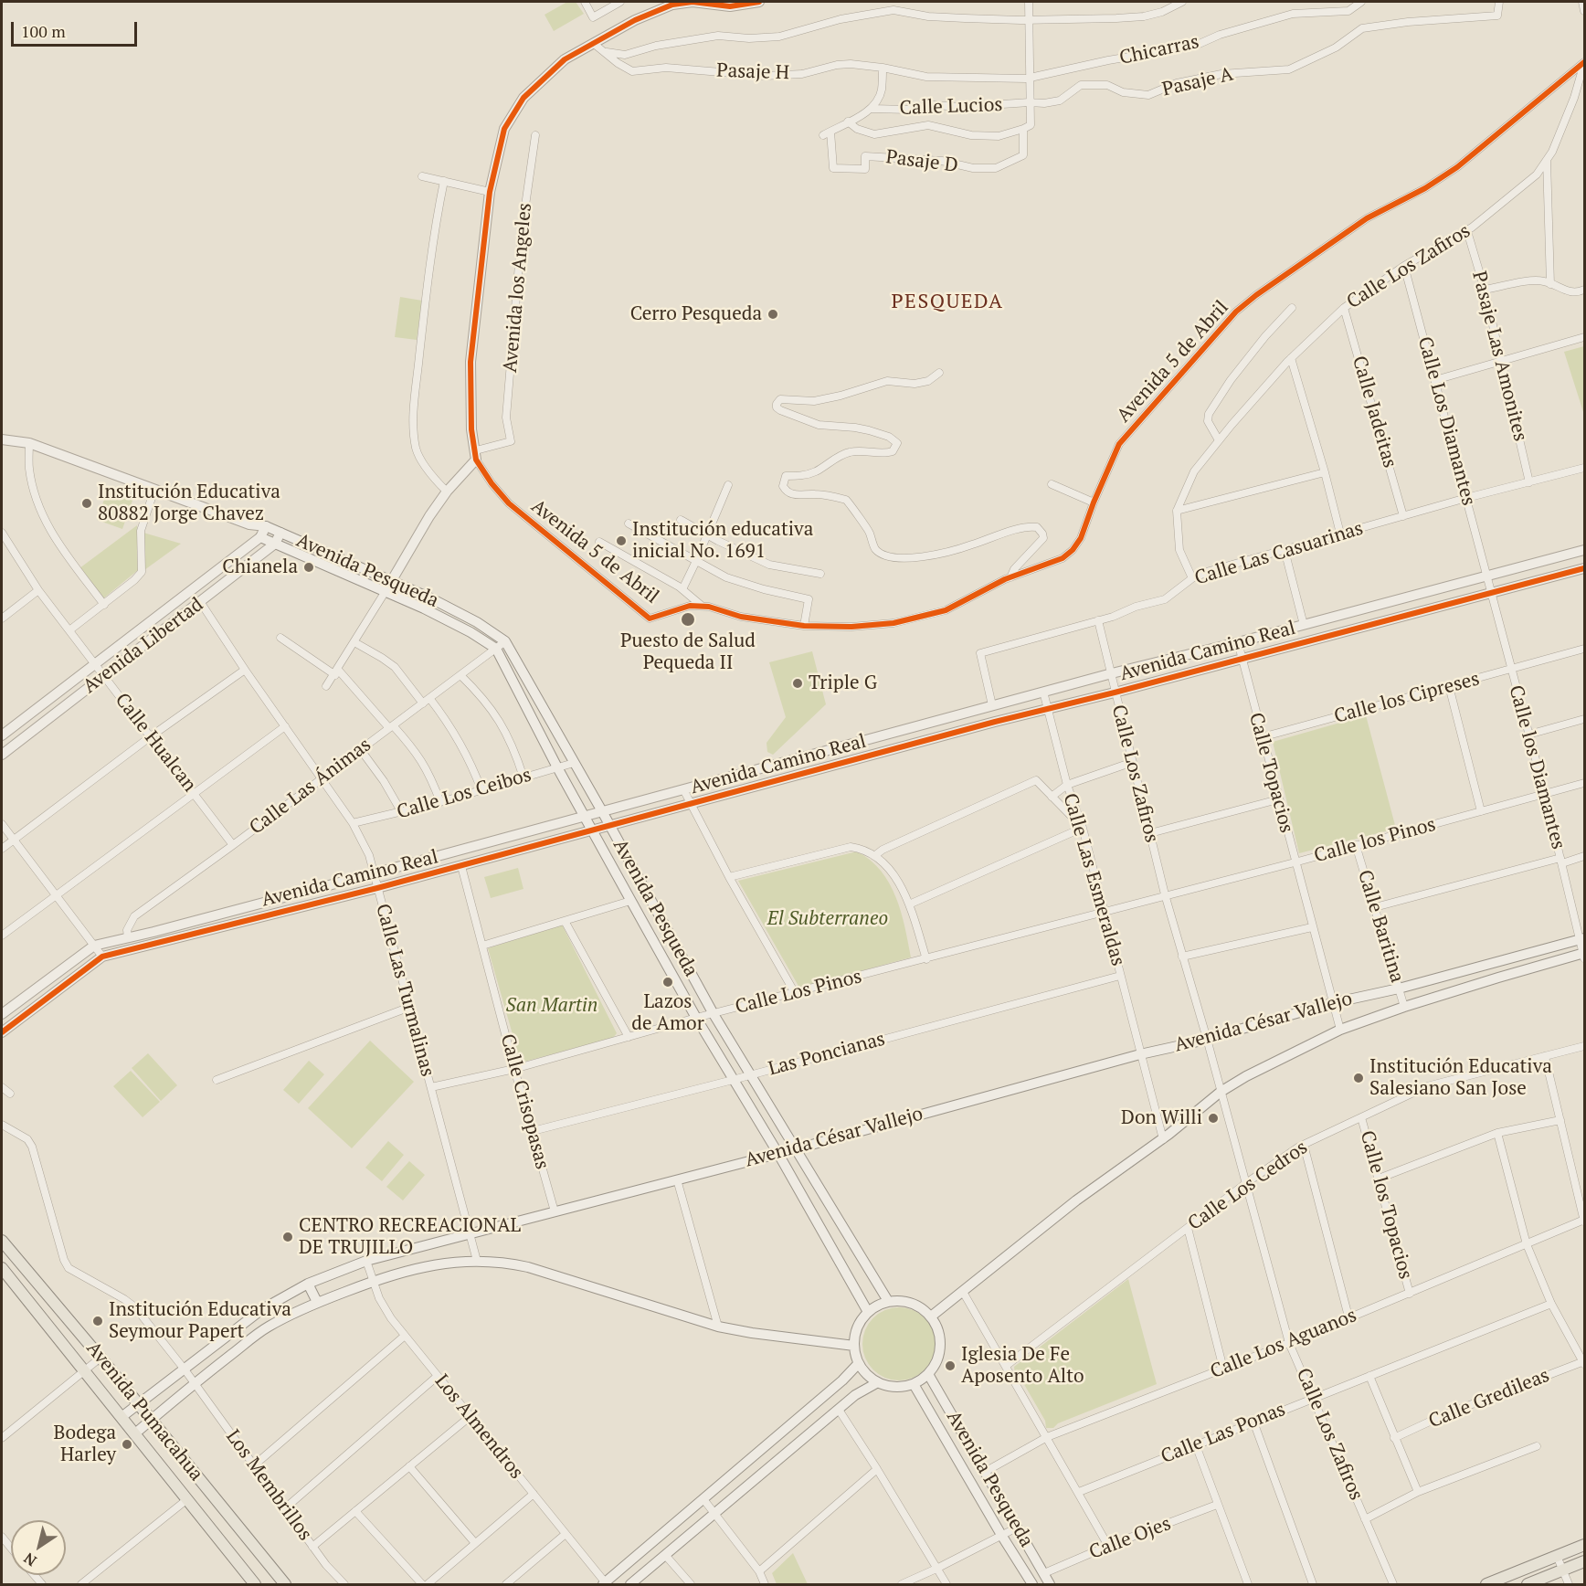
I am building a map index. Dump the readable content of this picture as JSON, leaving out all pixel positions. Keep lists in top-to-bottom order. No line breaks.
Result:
{"streets":{"main road":["Avenida 5 de Abril","Avenida Pesqueda","Avenida Libertad","Avenida Camino Real","Avenida César Vallejo","Avenida Pumacahua"],"street":["Chicarras","Pasaje H","Pasaje A","Calle Lucios","Pasaje D","Calle Los Zafiros","Avenida los Angeles","Pasaje Las Amonites","Calle Jadeitas","Calle Los Diamantes","Calle Las Casuarinas","Calle los Cipreses","Calle Hualcan","Calle los Diamantes","Calle Topacios","Calle Las Ánimas","Calle Los Ceibos","Calle los Pinos","Calle Las Esmeraldas","Calle Baritina","Calle Las Turmalinas","Calle Los Pinos","Las Poncianas","Calle Crisopasas","Calle Los Cedros","Calle los Topacios","Calle Los Aguanos","Calle Gredileas","Los Almendros","Calle Las Ponas","Los Membrillos","Calle Ojes"]},"crossings":[["Chicarras","Pasaje H"],["Pasaje H","Avenida 5 de Abril"],["Pasaje A","Calle Lucios"],["Calle Los Zafiros","Pasaje Las Amonites"],["Calle Los Zafiros","Avenida 5 de Abril"],["Calle Los Zafiros","Calle Jadeitas"],["Calle Los Zafiros","Calle Los Diamantes"],["Calle Los Zafiros","Calle Las Casuarinas"],["Calle Los Zafiros","Avenida Camino Real"],["Calle Los Zafiros","Calle los Pinos"],["Calle Los Zafiros","Calle Los Pinos"],["Calle Los Zafiros","Avenida César Vallejo"],["Calle Los Zafiros","Calle Los Cedros"],["Calle Los Zafiros","Calle Los Aguanos"],["Calle Los Zafiros","Calle Las Ponas"],["Avenida los Angeles","Avenida 5 de Abril"],["Pasaje Las Amonites","Calle Las Casuarinas"],["Calle Jadeitas","Calle Las Casuarinas"],["Calle Los Diamantes","Calle Las Casuarinas"],["Calle Los Diamantes","Avenida Camino Real"],["Calle Los Diamantes","Calle los Diamantes"],["Calle Las Casuarinas","Avenida Camino Real"],["Avenida Pesqueda","Avenida Libertad"],["Avenida Pesqueda","Avenida Camino Real"],["Avenida Pesqueda","Calle Las Ánimas"],["Avenida Pesqueda","Calle Los Ceibos"],["Avenida Pesqueda","Calle Los Pinos"],["Avenida Pesqueda","Avenida César Vallejo"],["Avenida Pesqueda","Las Poncianas"],["Avenida Pesqueda","Calle Los Aguanos"],["Avenida Pesqueda","Calle Ojes"],["Avenida Libertad","Calle Hualcan"],["Avenida Libertad","Calle Las Turmalinas"],["Avenida Camino Real","Calle los Diamantes"],["Avenida Camino Real","Calle Topacios"],["Avenida Camino Real","Calle Las Ánimas"],["Avenida Camino Real","Calle Las Esmeraldas"],["Avenida Camino Real","Calle Las Turmalinas"],["Avenida Camino Real","Calle Crisopasas"],["Calle los Cipreses","Calle los Diamantes"],["Calle los Cipreses","Calle Topacios"],["Calle Hualcan","Calle Las Ánimas"],["Calle los Diamantes","Calle los Pinos"],["Calle los Diamantes","Avenida César Vallejo"],["Calle Topacios","Calle los Pinos"],["Calle Topacios","Avenida César Vallejo"],["Calle Las Ánimas","Calle Las Turmalinas"],["Calle Los Ceibos","Calle Las Turmalinas"],["Calle los Pinos","Calle Baritina"],["Calle los Pinos","Calle Los Pinos"],["Calle Las Esmeraldas","Calle Los Pinos"],["Calle Las Esmeraldas","Avenida César Vallejo"],["Calle Las Esmeraldas","Las Poncianas"],["Calle Baritina","Avenida César Vallejo"],["Calle Las Turmalinas","Calle Los Pinos"],["Calle Las Turmalinas","Avenida César Vallejo"],["Calle Los Pinos","Calle Crisopasas"],["Avenida César Vallejo","Calle Crisopasas"],["Avenida César Vallejo","Avenida Pumacahua"],["Avenida César Vallejo","Los Almendros"],["Avenida César Vallejo","Los Membrillos"],["Las Poncianas","Calle Crisopasas"],["Calle Los Cedros","Calle los Topacios"],["Calle los Topacios","Calle Los Aguanos"]],"districts":["PESQUEDA"],"parks":["El Subterraneo","San Martin"],"places":["Cerro Pesqueda","Institución Educativa 80882 Jorge Chavez","Institución educativa inicial No. 1691","Chianela","Puesto de Salud Pequeda II","Triple G","Lazos de Amor","Institución Educativa Salesiano San Jose","Don Willi","CENTRO RECREACIONAL DE TRUJILLO","Institución Educativa Seymour Papert","Iglesia De Fe Aposento Alto","Bodega Harley"],"scale_bar":"100 m","north":"bottom left"}
